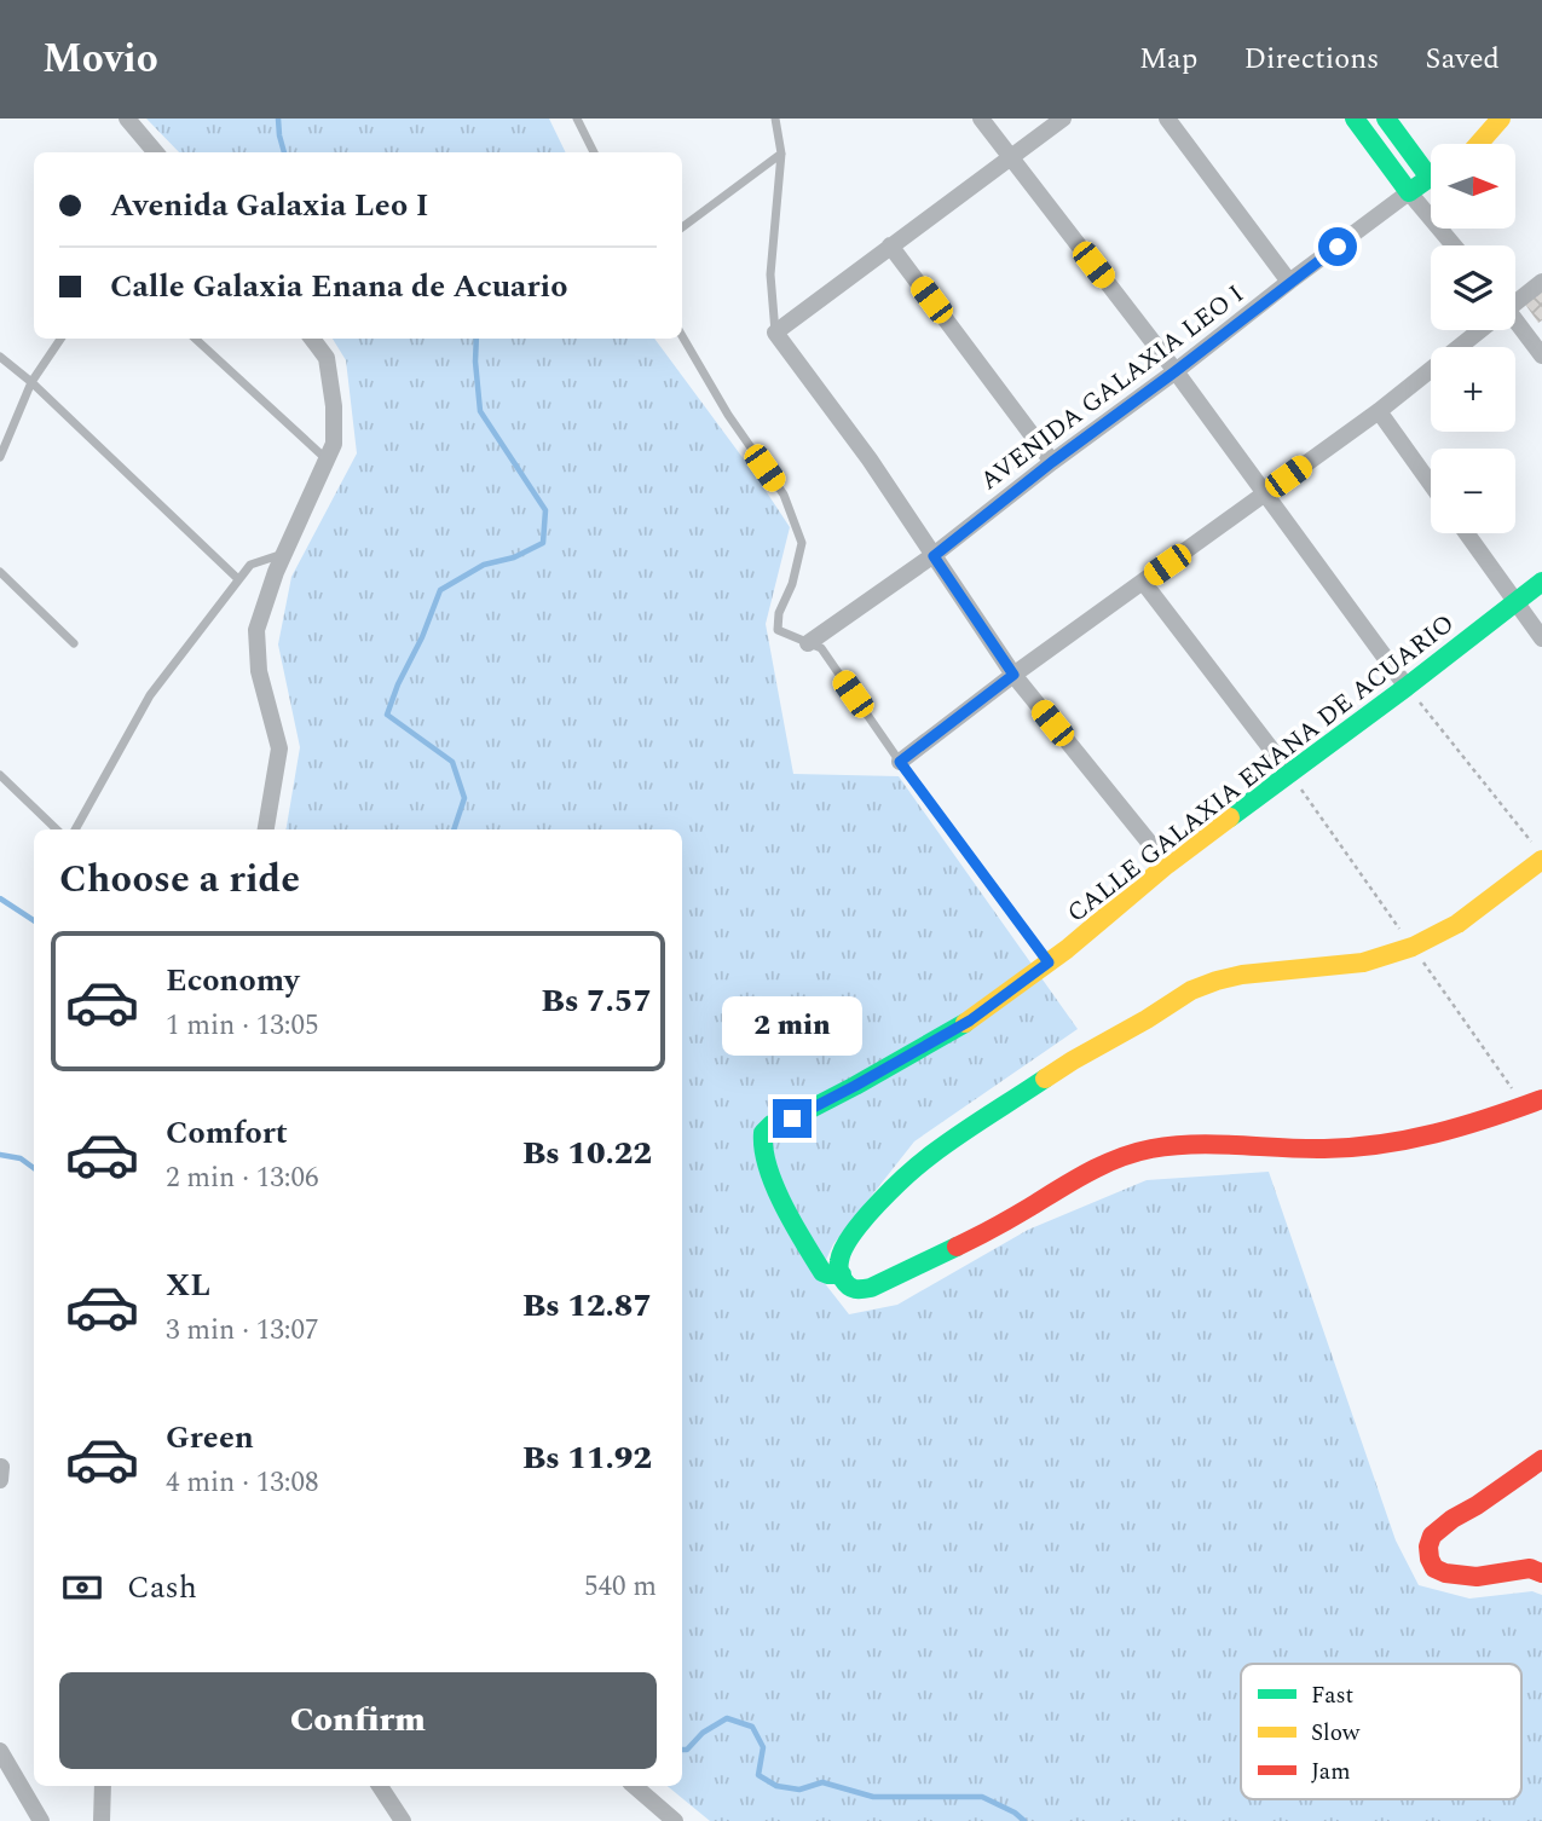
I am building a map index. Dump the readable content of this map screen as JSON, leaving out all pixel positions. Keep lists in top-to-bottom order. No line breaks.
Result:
{"streets":{"street":["AVENIDA GALAXIA LEO I","CALLE GALAXIA ENANA DE ACUARIO"]},"legend":["Fast","Slow","Jam"],"north":"right","page":{"header":"Movio","nav":["Map","Directions","Saved"],"map_buttons":["+","−"],"banner":["Avenida Galaxia Leo I","Calle Galaxia Enana de Acuario"],"heading":"Choose a ride","list":[{"name":"Economy","note":"1 min · 13:05","value":"Bs 7.57"},{"name":"Comfort","note":"2 min · 13:06","value":"Bs 10.22"},{"name":"XL","note":"3 min · 13:07","value":"Bs 12.87"},{"name":"Green","note":"4 min · 13:08","value":"Bs 11.92"}],"bubble":"2 min","pay":["Cash","540 m"],"buttons":"Confirm"}}
